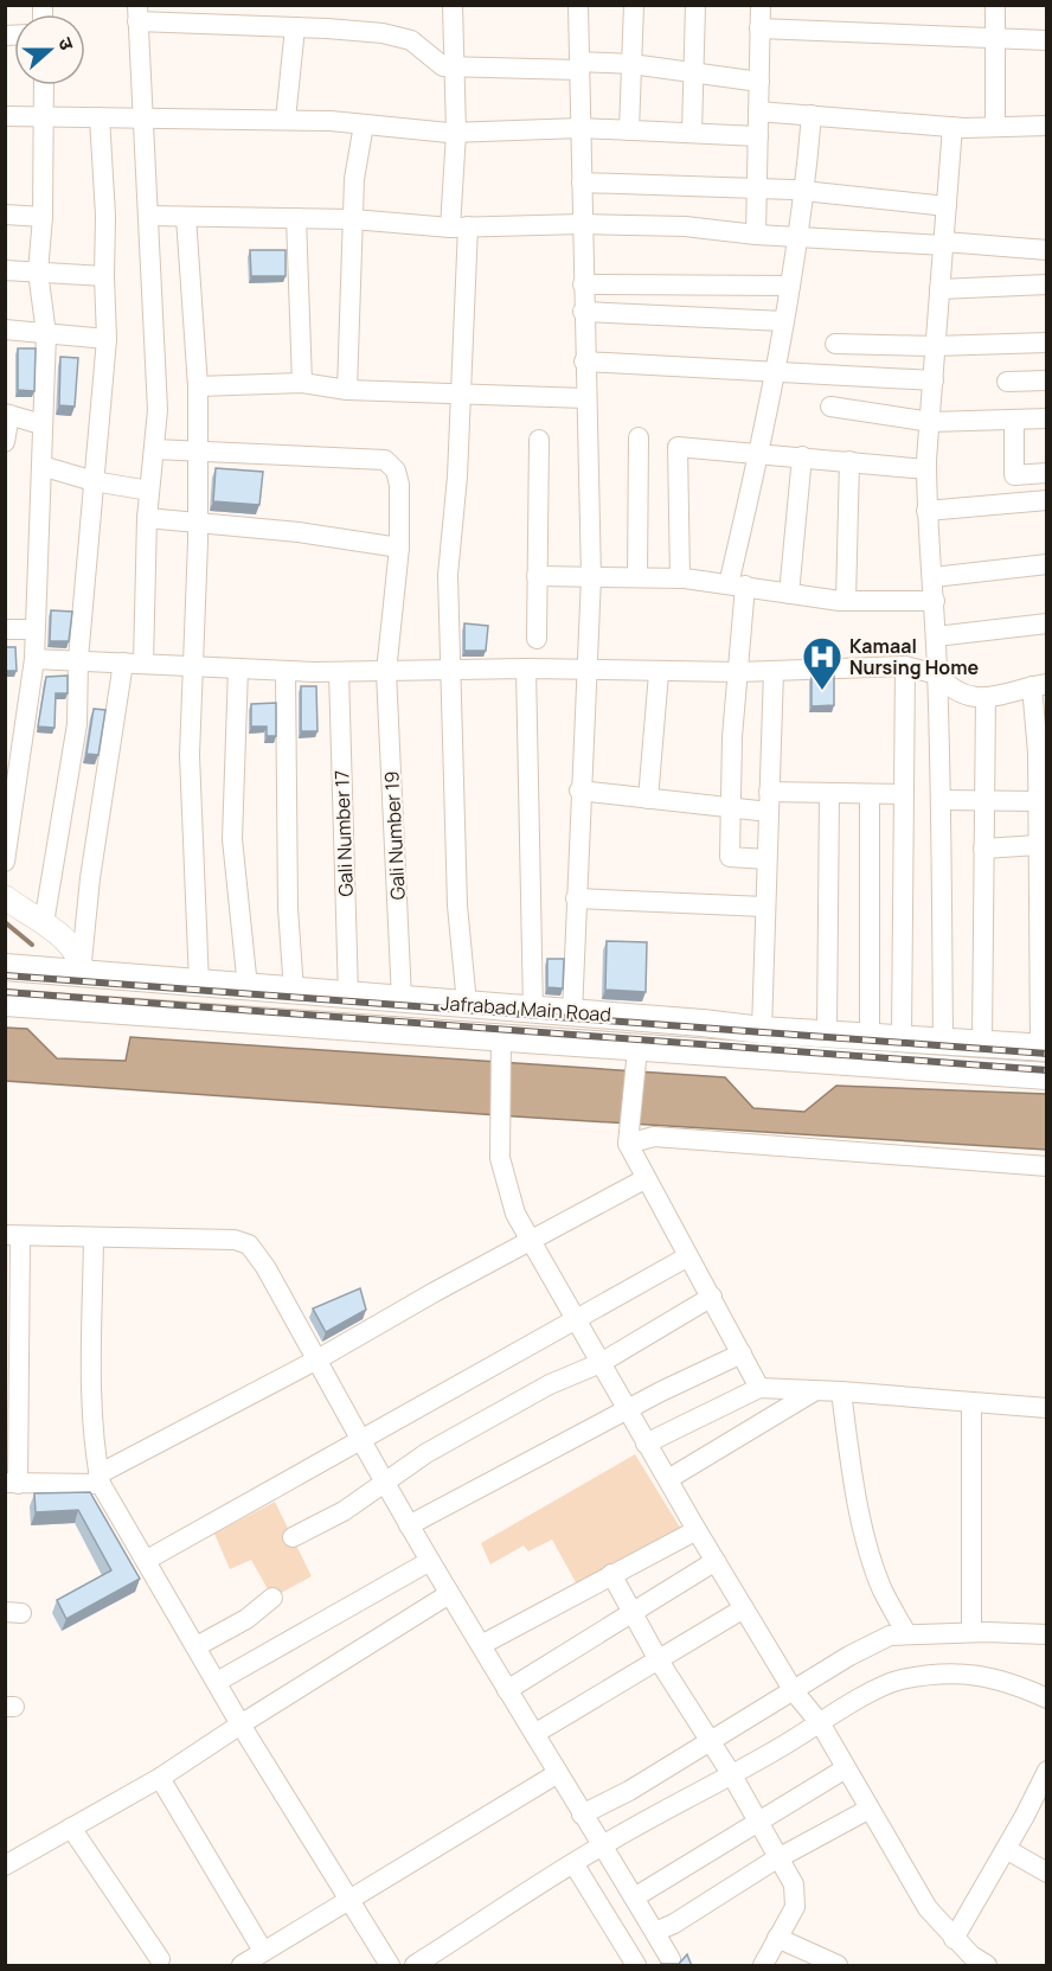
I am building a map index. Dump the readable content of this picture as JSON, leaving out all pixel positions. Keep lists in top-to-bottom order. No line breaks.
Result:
{"streets":{"main road":["Jafrabad Main Road"],"street":["Gali Number 17","Gali Number 19"]},"crossings":[["Gali Number 17","Jafrabad Main Road"],["Gali Number 19","Jafrabad Main Road"]],"places":{"hospital":["Kamaal Nursing Home"]},"north":"right"}
